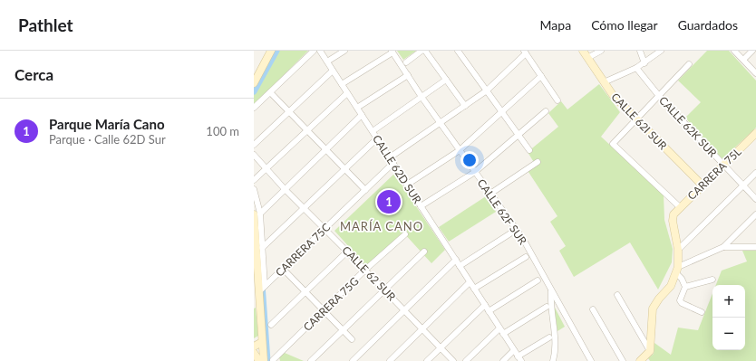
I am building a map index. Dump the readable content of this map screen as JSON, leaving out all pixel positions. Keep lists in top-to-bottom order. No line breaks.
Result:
{"streets":{"street":["CALLE 62I SUR","CALLE 62K SUR","CALLE 62D SUR","CARRERA 75L","CALLE 62F SUR","CARRERA 75C","CALLE 62 SUR","CARRERA 75G"]},"crossings":[["CALLE 62I SUR","CARRERA 75L"],["CALLE 62K SUR","CARRERA 75L"],["CALLE 62D SUR","CARRERA 75C"],["CARRERA 75C","CALLE 62 SUR"],["CALLE 62 SUR","CARRERA 75G"]],"districts":["MARÍA CANO"],"page":{"header":"Pathlet","nav":["Mapa","Cómo llegar","Guardados"],"heading":"Cerca","list":[{"mark":"1","name":"Parque María Cano","note":"Parque · Calle 62D Sur","value":"100 m"}],"pins":"1","map_buttons":["+","−"]}}
